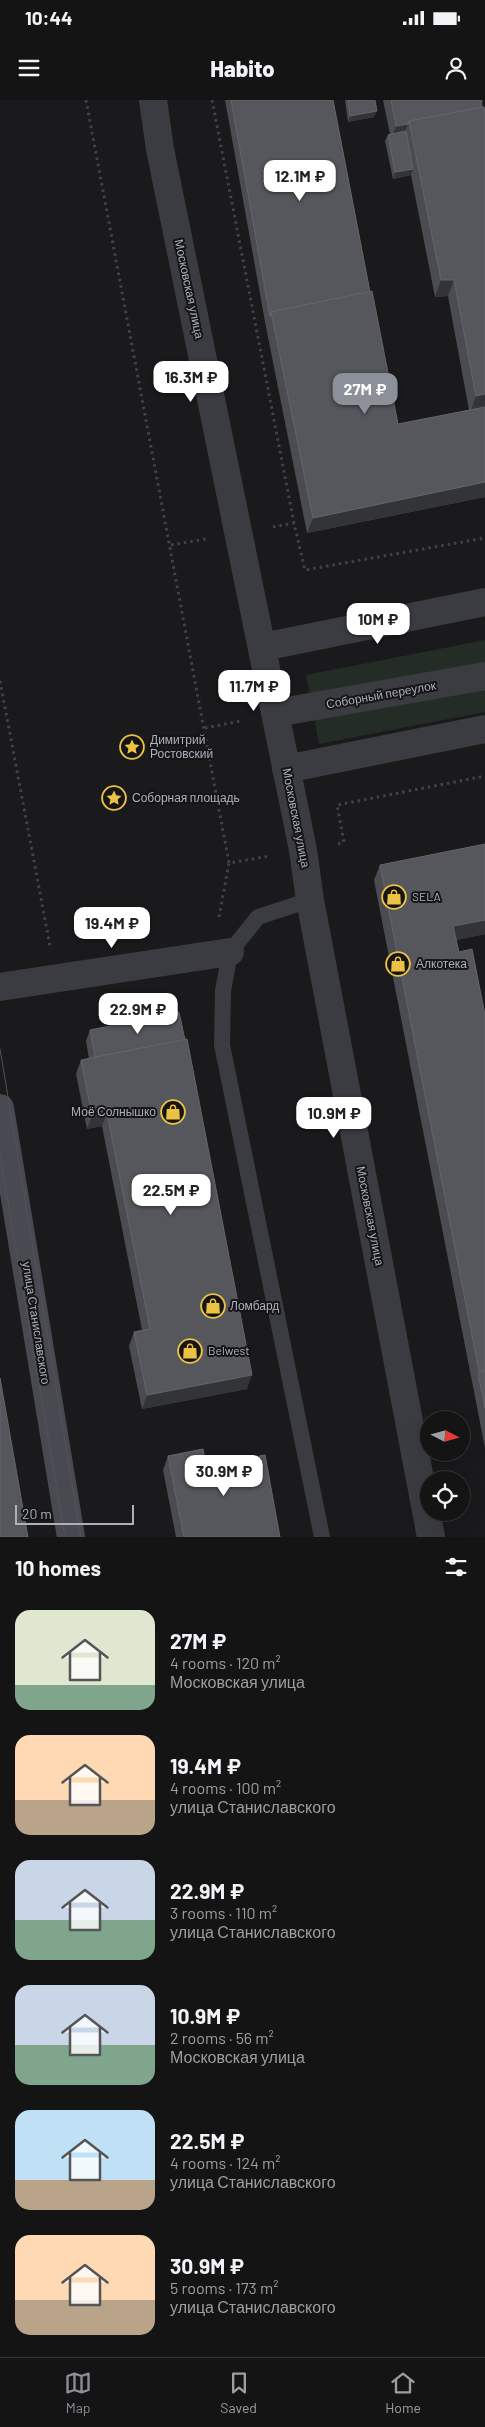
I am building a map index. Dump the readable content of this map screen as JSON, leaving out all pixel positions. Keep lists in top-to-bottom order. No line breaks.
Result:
{"streets":{"street":["Московская улица","Соборный переулок","улица Станиславского"]},"crossings":[["Московская улица","Соборный переулок"]],"places":{"place":["Димитрий Ростовский","Соборная площадь"],"shop":["SELA","Алкотека","Моё Солнышко","Ломбард","Belwest"]},"scale_bar":"20 m","north":"right","page":{"status":"10:44","header":"Habito","price":["12.1M ₽","16.3M ₽","27M ₽","10M ₽","11.7M ₽","19.4M ₽","22.9M ₽","10.9M ₽","22.5M ₽","30.9M ₽"],"scale":"20 m","heading":"10 homes","list":[{"name":"27M ₽","note":"4 rooms · 120 m² · Московская улица"},{"name":"19.4M ₽","note":"4 rooms · 100 m² · улица Станиславского"},{"name":"22.9M ₽","note":"3 rooms · 110 m² · улица Станиславского"},{"name":"10.9M ₽","note":"2 rooms · 56 m² · Московская улица"},{"name":"22.5M ₽","note":"4 rooms · 124 m² · улица Станиславского"},{"name":"30.9M ₽","note":"5 rooms · 173 m² · улица Станиславского"}],"tabs":["Map","Saved","Home"]}}
